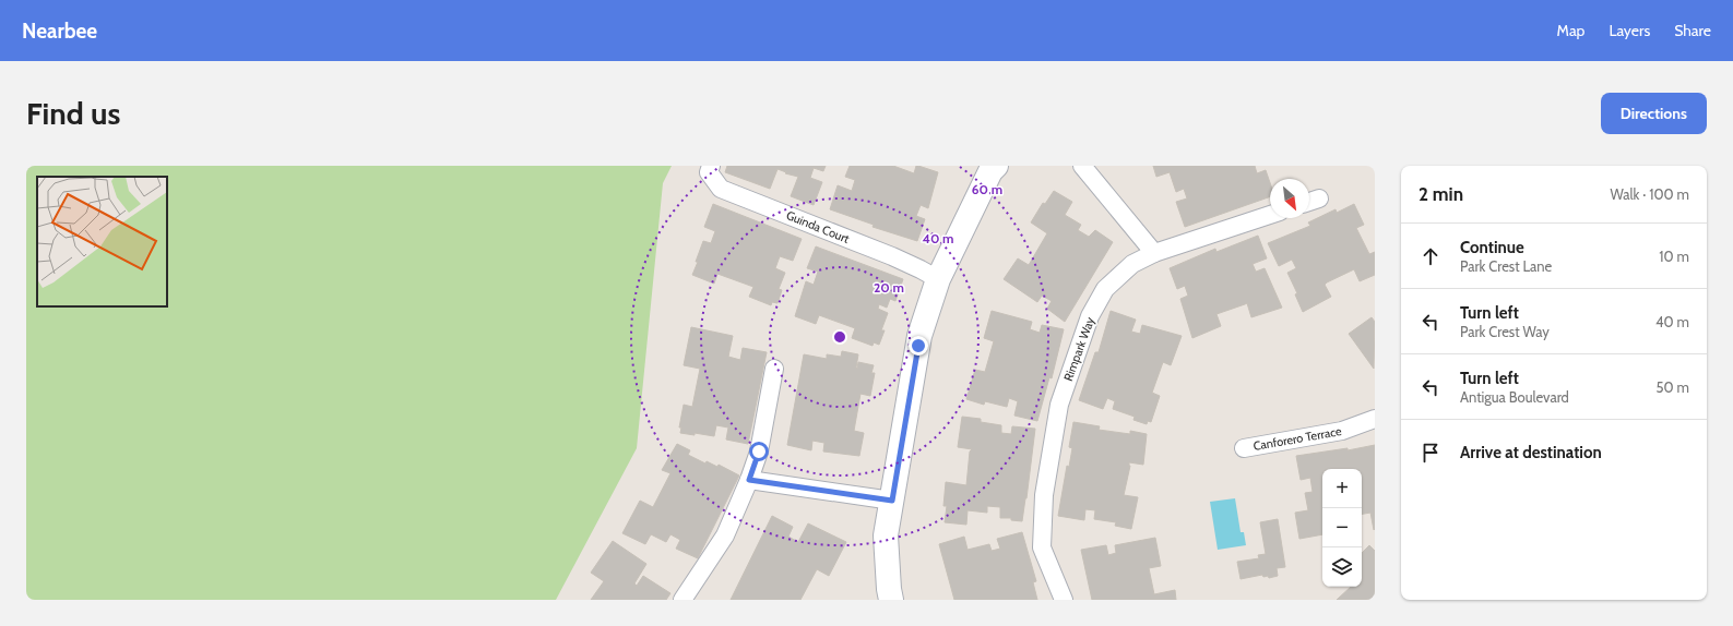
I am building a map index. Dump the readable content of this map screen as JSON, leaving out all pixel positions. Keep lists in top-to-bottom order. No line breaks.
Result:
{"streets":{"street":["Guinda Court","Rimpark Way","Canforero Terrace"]},"north":"bottom right","page":{"header":"Nearbee","nav":["Map","Layers","Share"],"buttons":"Directions","title":"Find us","heading":["2 min","Walk · 100 m"],"list":[["Continue","Park Crest Lane","10 m"],["Turn left","Park Crest Way","40 m"],["Turn left","Antigua Boulevard","50 m"],"Arrive at destination"],"map_buttons":["+","−"]},"rings":["60 m","40 m","20 m"]}
